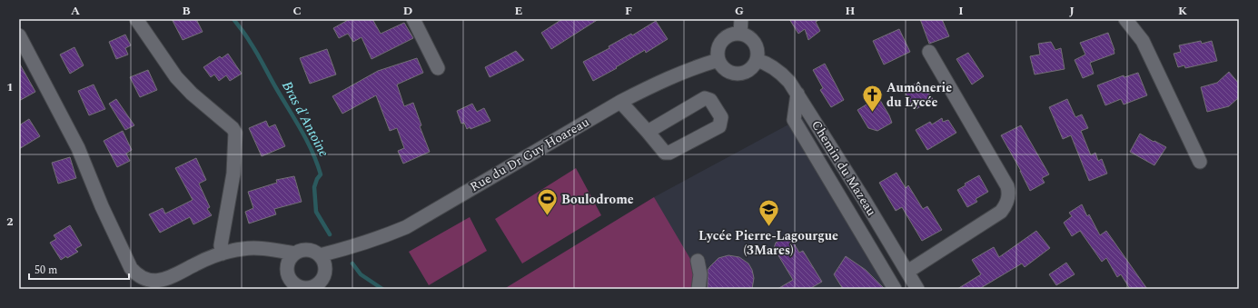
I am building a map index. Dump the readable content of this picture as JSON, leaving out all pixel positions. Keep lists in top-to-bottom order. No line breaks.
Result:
{"streets":{"street":["Rue du Dr Guy Hoareau","Chemin du Mazeau"]},"crossings":[["Rue du Dr Guy Hoareau","Chemin du Mazeau"]],"water":["Bras d'Antoine"],"places":{"church":["Aumônerie du Lycée"],"sports":["Boulodrome"],"school or university":["Lycée Pierre-Lagourgue (3Mares)"]},"scale_bar":"50 m","grid":{"columns":["A","B","C","D","E","F","G","H","I","J","K"],"rows":["1","2"]}}
